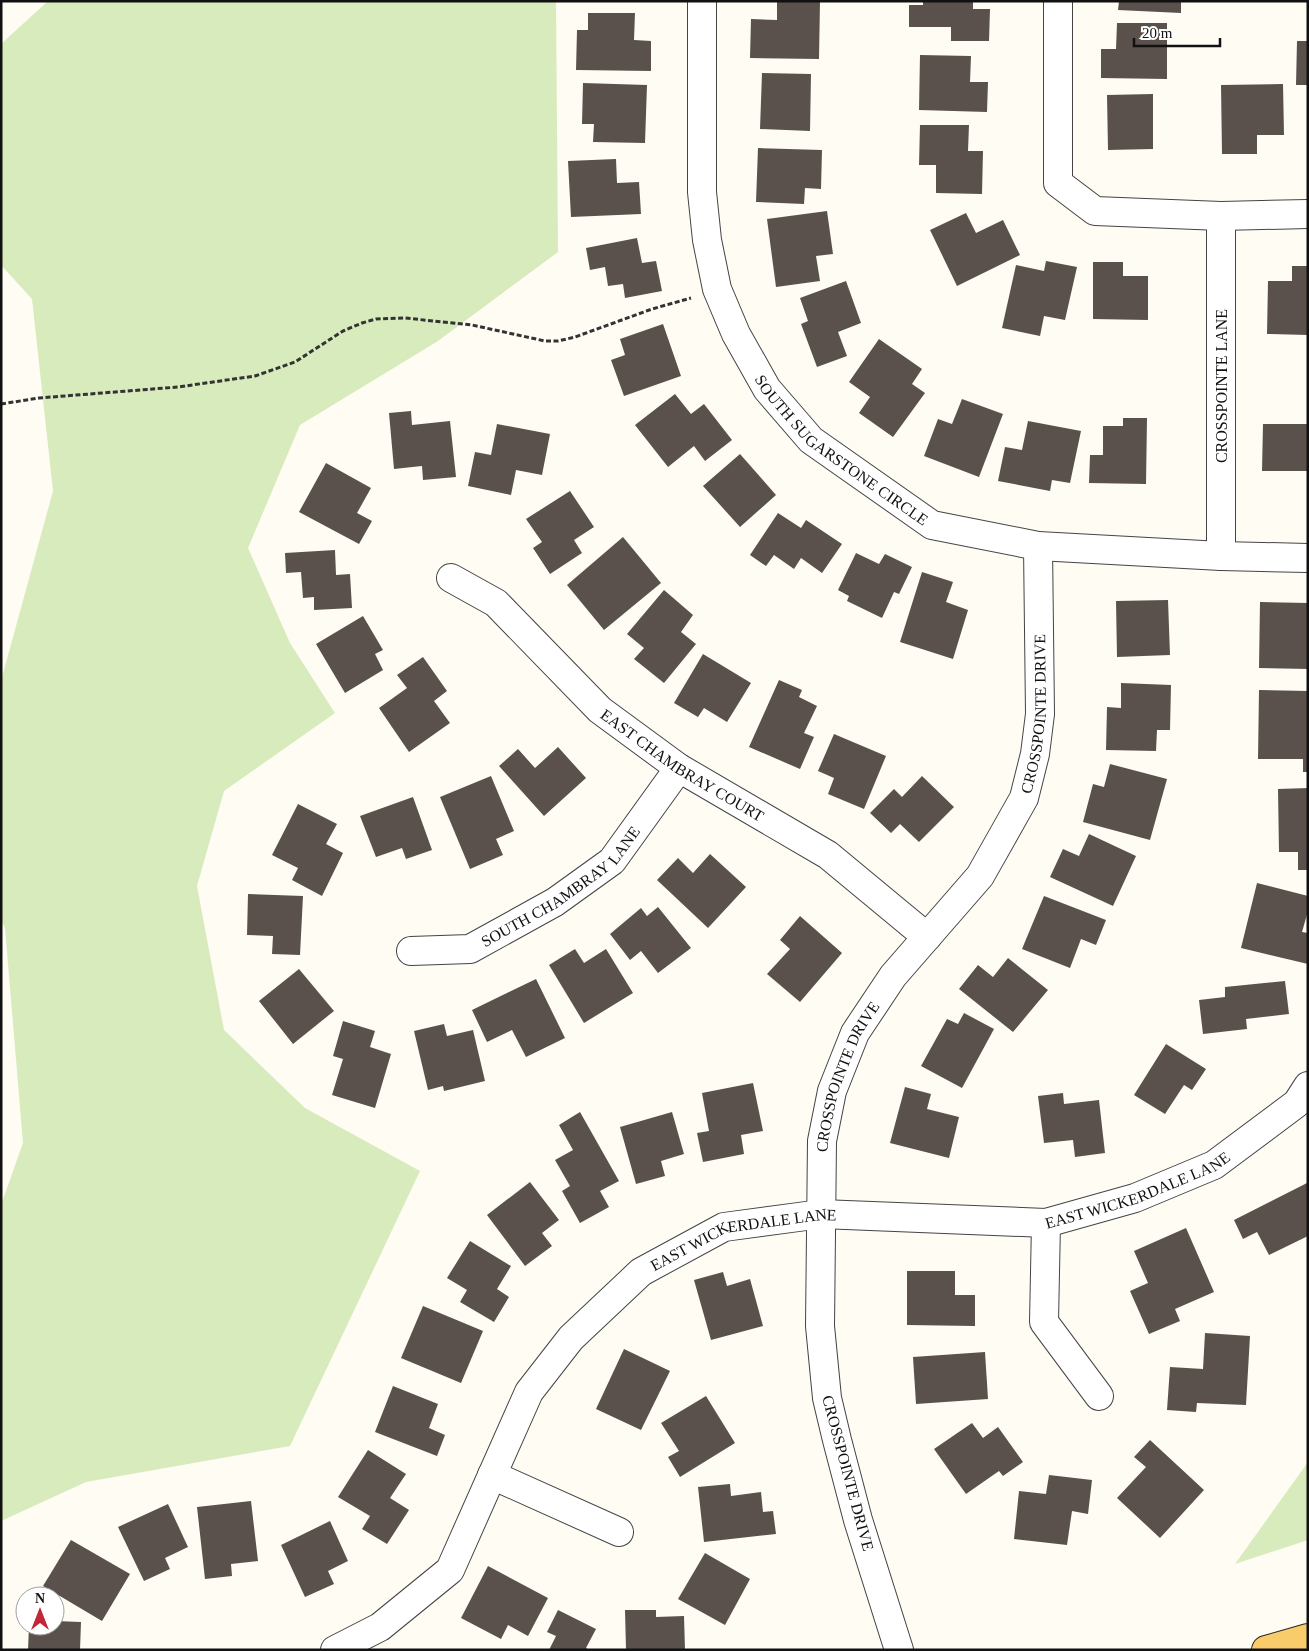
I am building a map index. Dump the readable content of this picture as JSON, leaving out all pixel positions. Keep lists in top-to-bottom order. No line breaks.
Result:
{"streets":{"street":["CROSSPOINTE LANE","SOUTH SUGARSTONE CIRCLE","CROSSPOINTE DRIVE","EAST CHAMBRAY COURT","SOUTH CHAMBRAY LANE","EAST WICKERDALE LANE"]},"crossings":[["CROSSPOINTE LANE","SOUTH SUGARSTONE CIRCLE"],["SOUTH SUGARSTONE CIRCLE","CROSSPOINTE DRIVE"],["CROSSPOINTE DRIVE","EAST CHAMBRAY COURT"],["CROSSPOINTE DRIVE","EAST WICKERDALE LANE"],["EAST CHAMBRAY COURT","SOUTH CHAMBRAY LANE"]],"scale_bar":"20 m","north":"top"}
